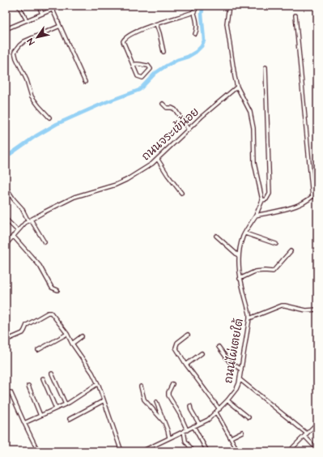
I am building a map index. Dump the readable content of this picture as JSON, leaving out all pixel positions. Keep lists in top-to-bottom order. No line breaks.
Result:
{"streets":{"street":["ถนนจระเข้น้อย","ถนนไผ่เตยใต้"]},"north":"bottom left"}
